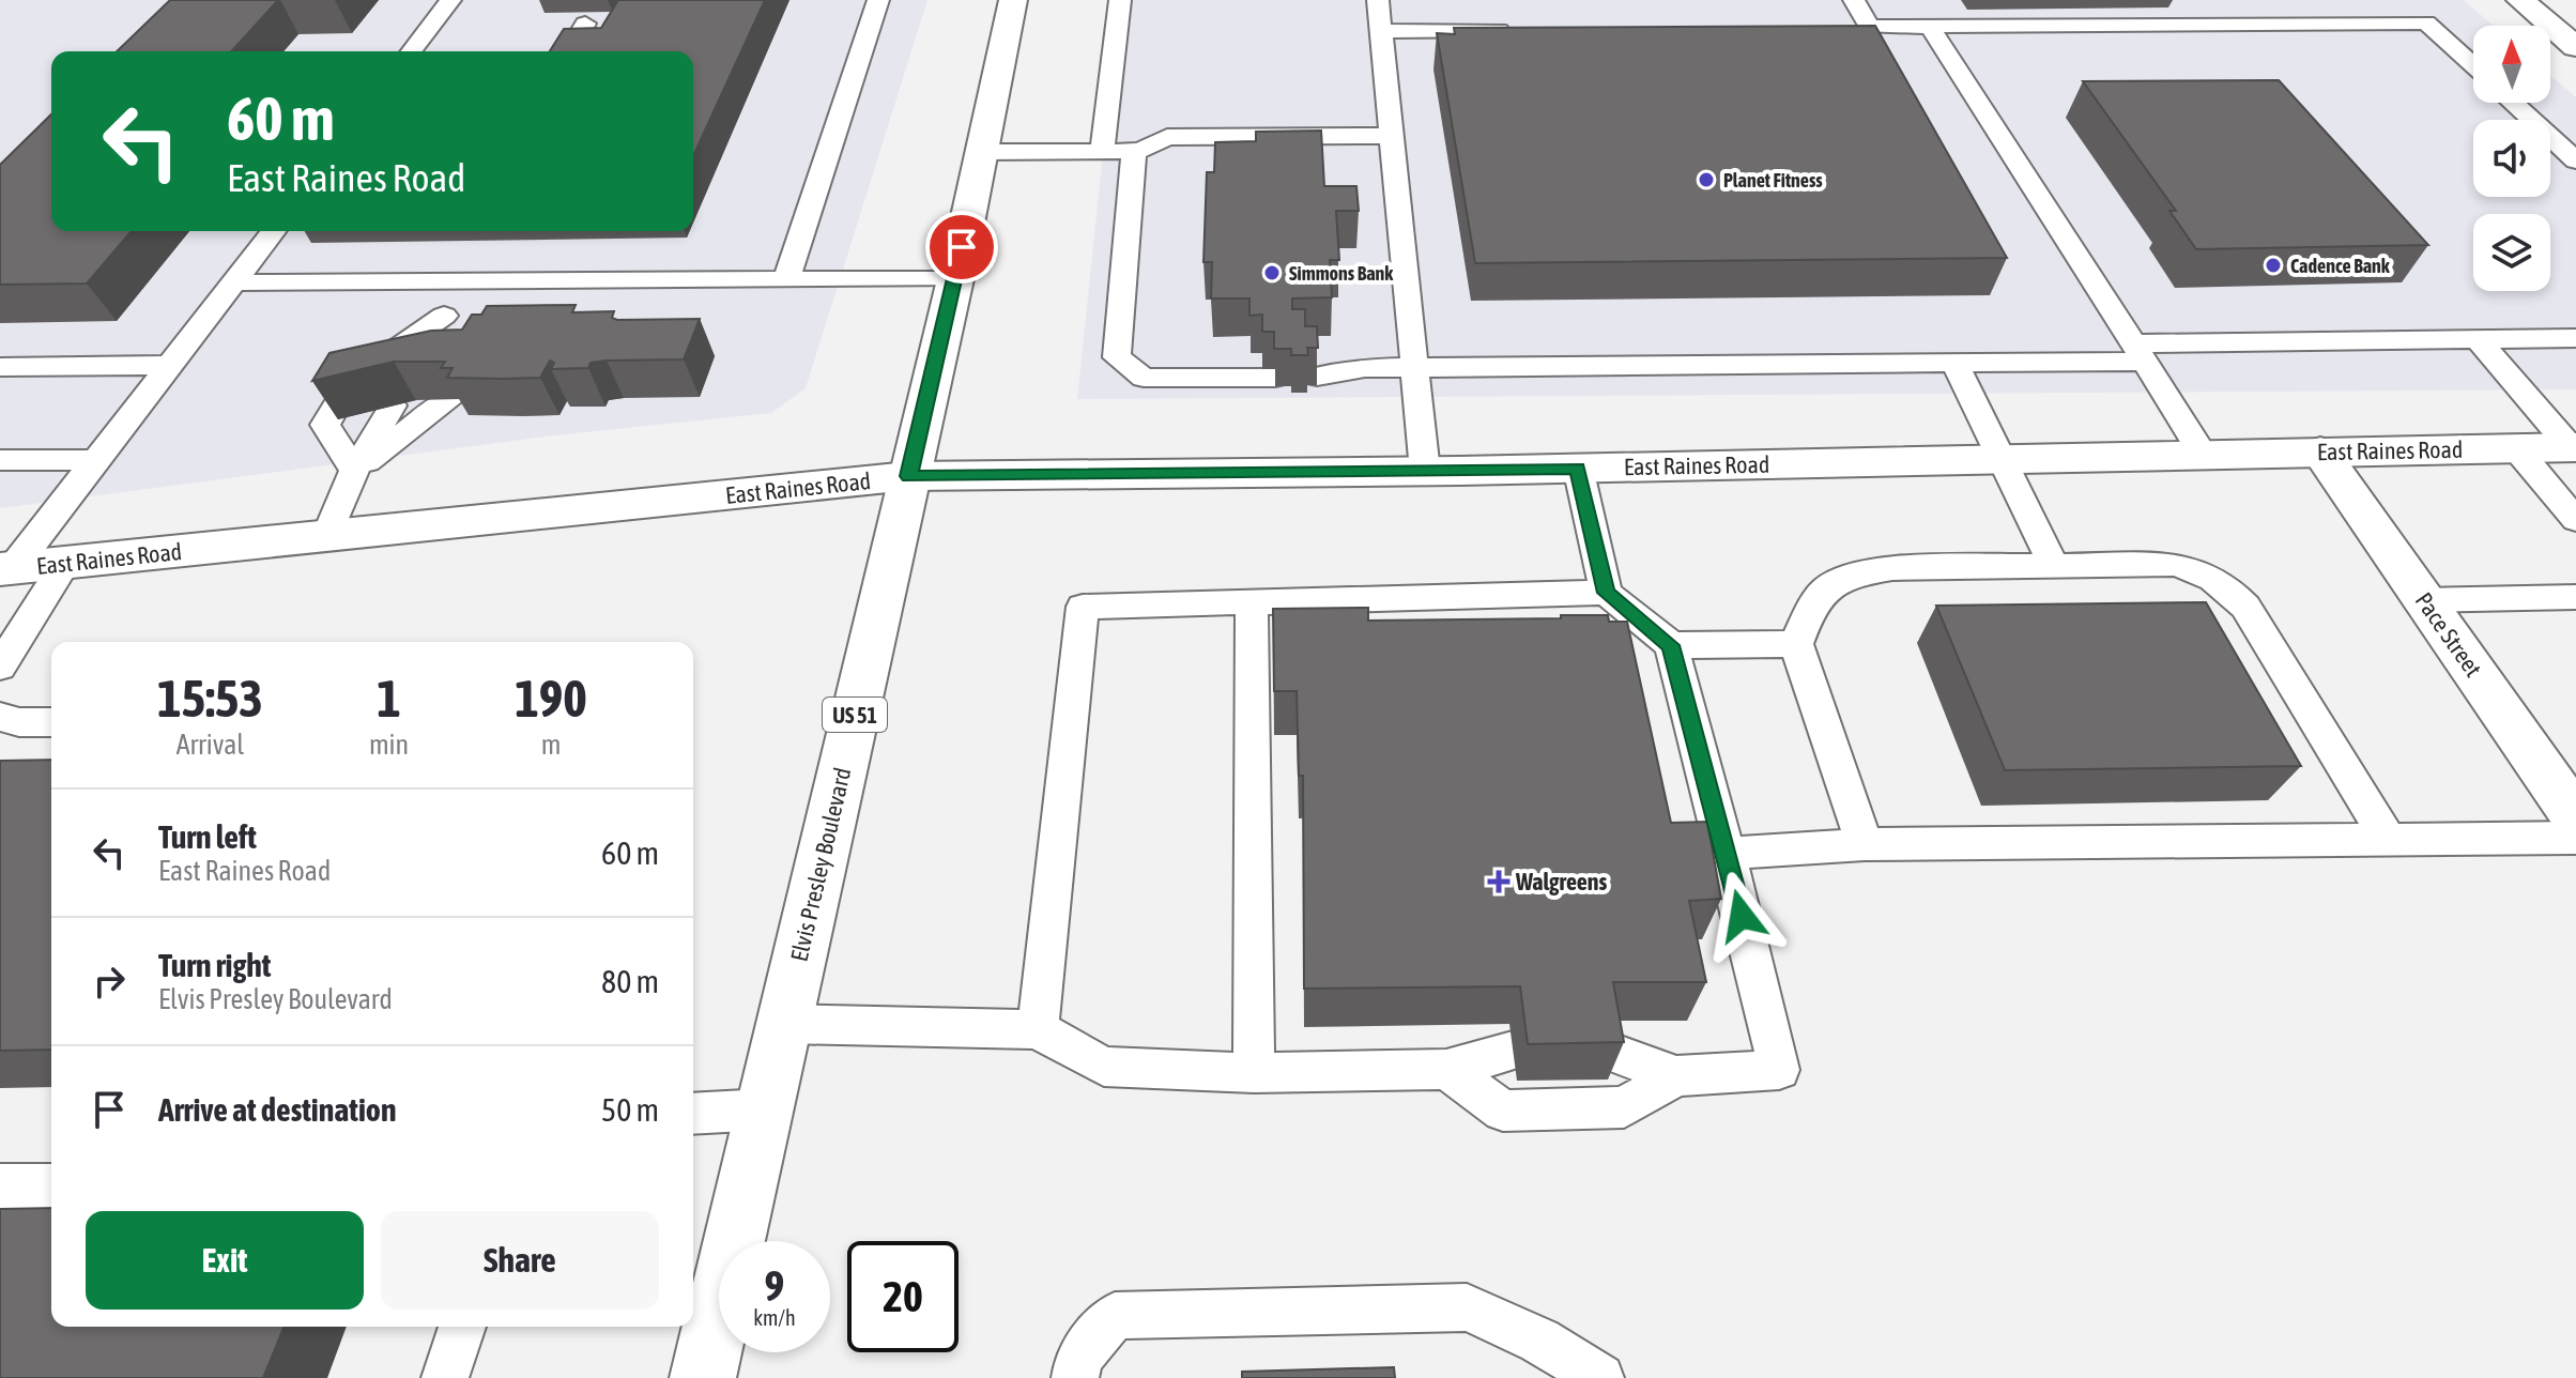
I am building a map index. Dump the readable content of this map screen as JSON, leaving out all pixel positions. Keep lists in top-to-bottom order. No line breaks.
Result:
{"streets":{"main road":["East Raines Road","Pace Street","US 51","Elvis Presley Boulevard"]},"crossings":[["East Raines Road","Pace Street"],["East Raines Road","Elvis Presley Boulevard"]],"places":{"other":["Planet Fitness","Cadence Bank","Simmons Bank"],"health":["Walgreens"]},"north":"top","page":{"turn":["60 m","East Raines Road"],"eta":["15:53","Arrival","1","min","190","m"],"list":[{"name":"Turn left","note":"East Raines Road","value":"60 m"},{"name":"Turn right","note":"Elvis Presley Boulevard","value":"80 m"},{"name":"Arrive at destination","value":"50 m"}],"buttons":["Exit","Share"],"speed":"9 km/h","limit":"20"}}
